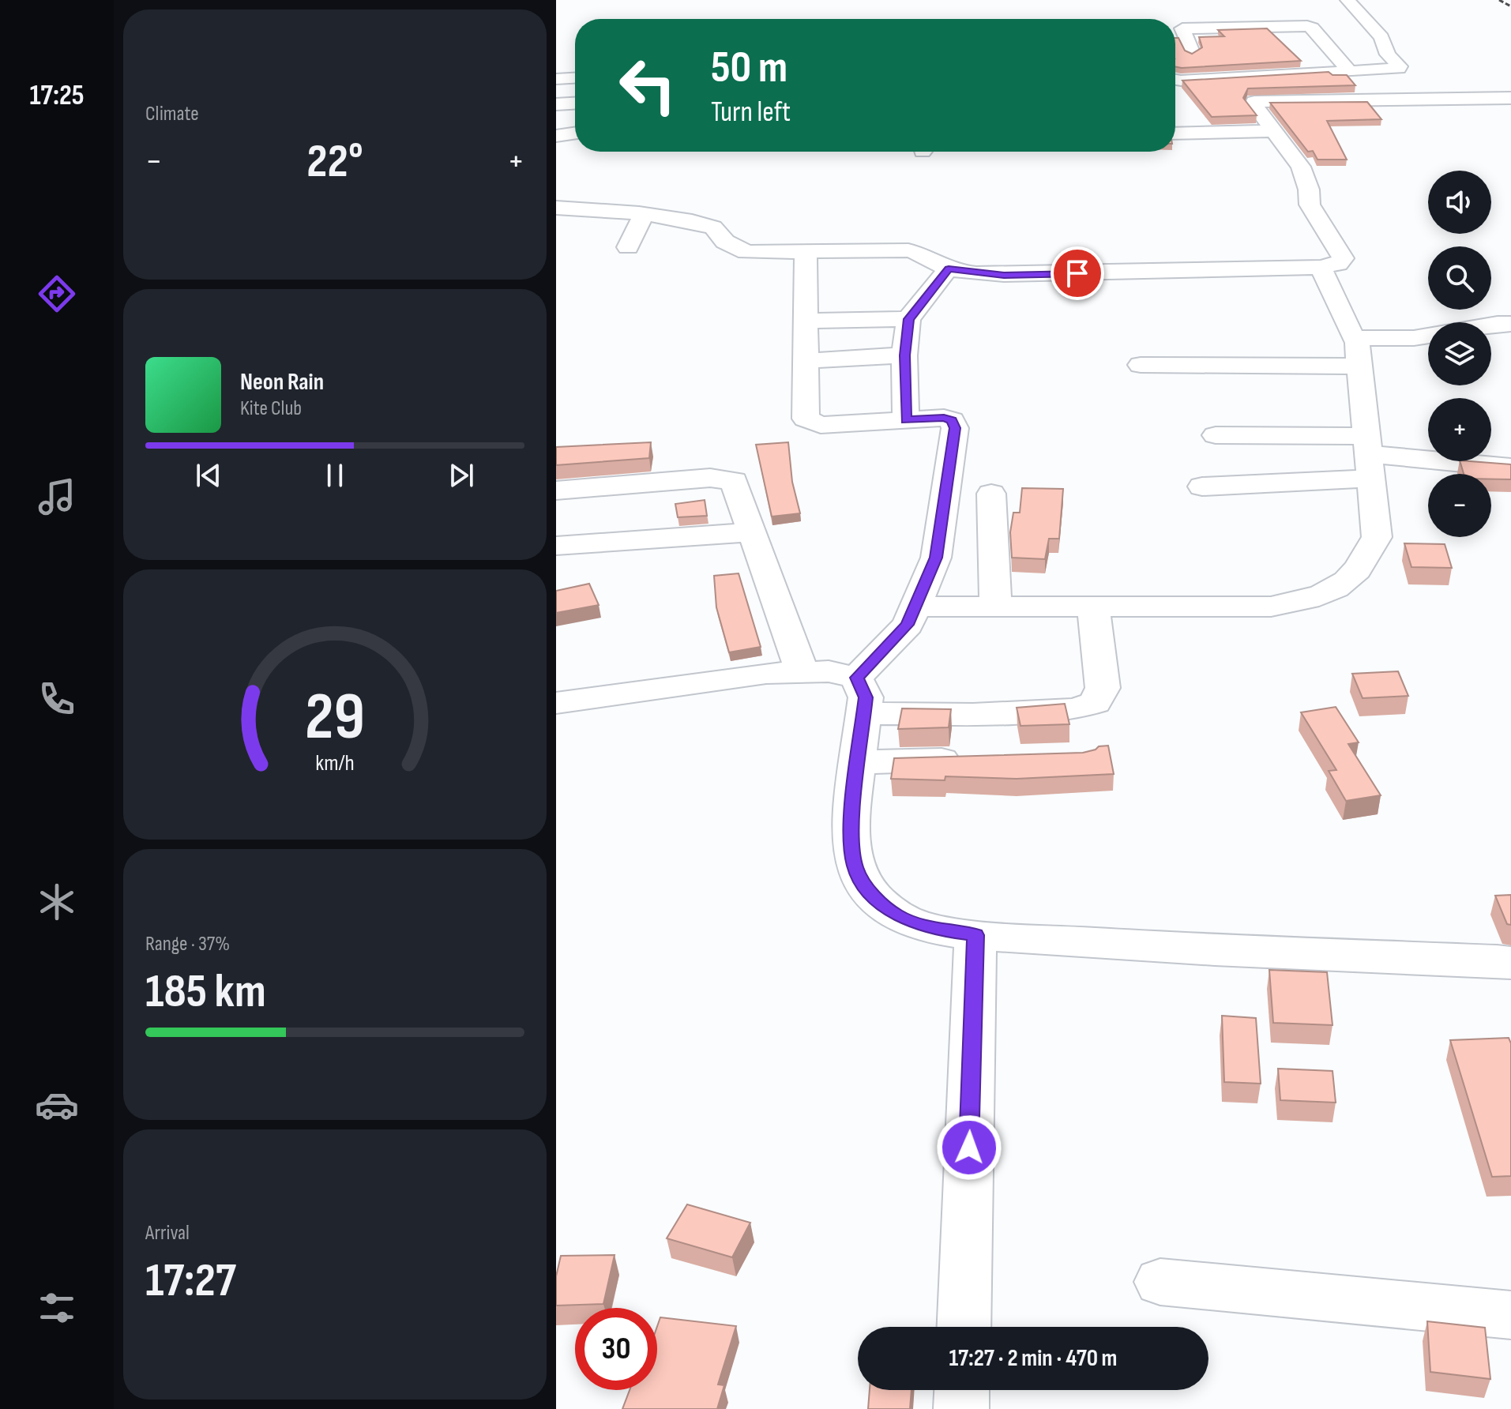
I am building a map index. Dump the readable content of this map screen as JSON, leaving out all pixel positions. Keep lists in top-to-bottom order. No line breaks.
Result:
{"page":{"tabs":"17:25","tile":["Climate",["Range · 37%","185 km"],["Arrival","17:27"]],"turn":["50 m","Turn left"],"heat":["−","22°","+"],"map_buttons":["+","−"],"song":["Neon Rain","Kite Club"],"limit":"30","trip":"17:27 · 2 min · 470 m","gauge":["29","km/h"]}}
